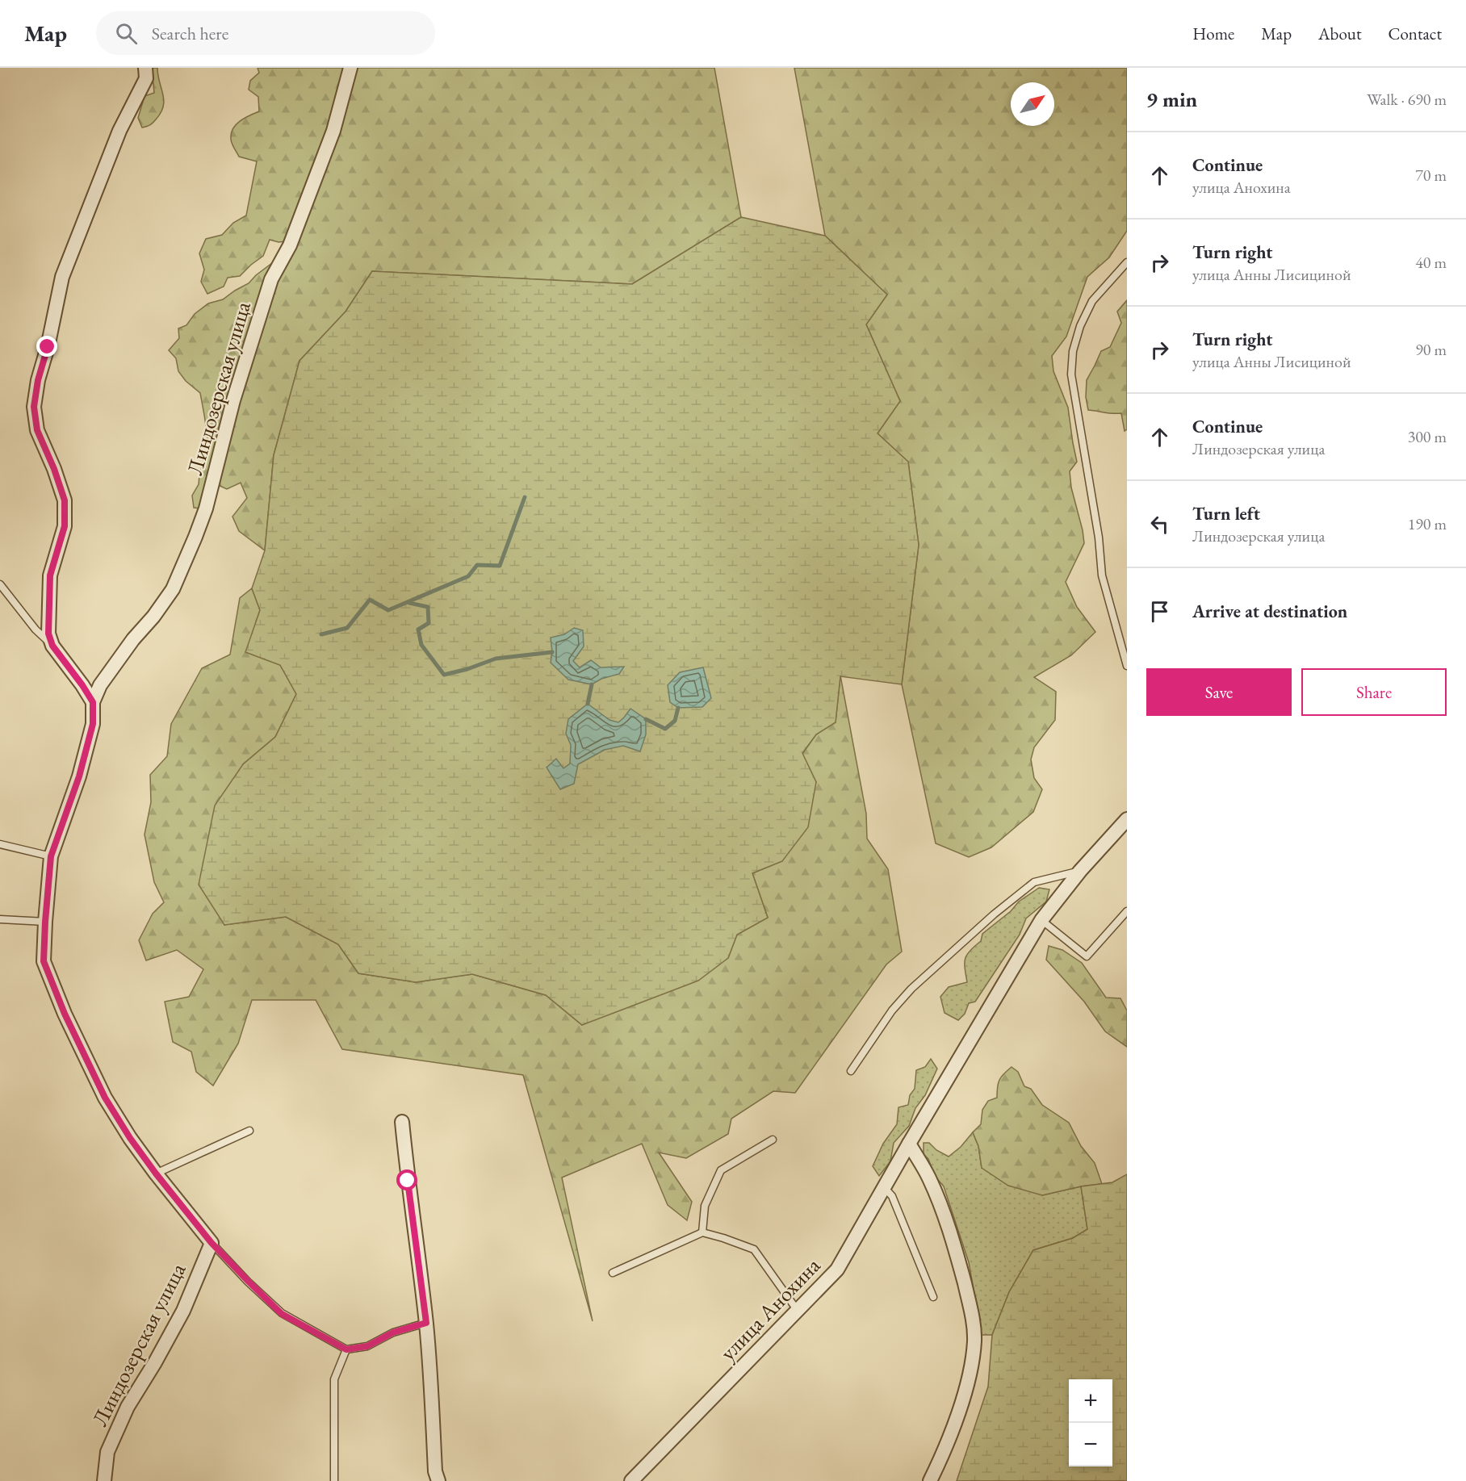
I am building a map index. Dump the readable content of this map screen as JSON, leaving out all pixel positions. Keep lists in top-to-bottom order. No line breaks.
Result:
{"streets":{"street":["Линдозерская улица","улица Анохина"]},"north":"top right","page":{"header":"Map","search":"Search here","nav":["Home","Map","About","Contact"],"heading":["9 min","Walk · 690 m"],"list":[["Continue","улица Анохина","70 m"],["Turn right","улица Анны Лисициной","40 m"],["Turn right","улица Анны Лисициной","90 m"],["Continue","Линдозерская улица","300 m"],["Turn left","Линдозерская улица","190 m"],"Arrive at destination"],"buttons":["Save","Share"],"map_buttons":["+","−"]}}
